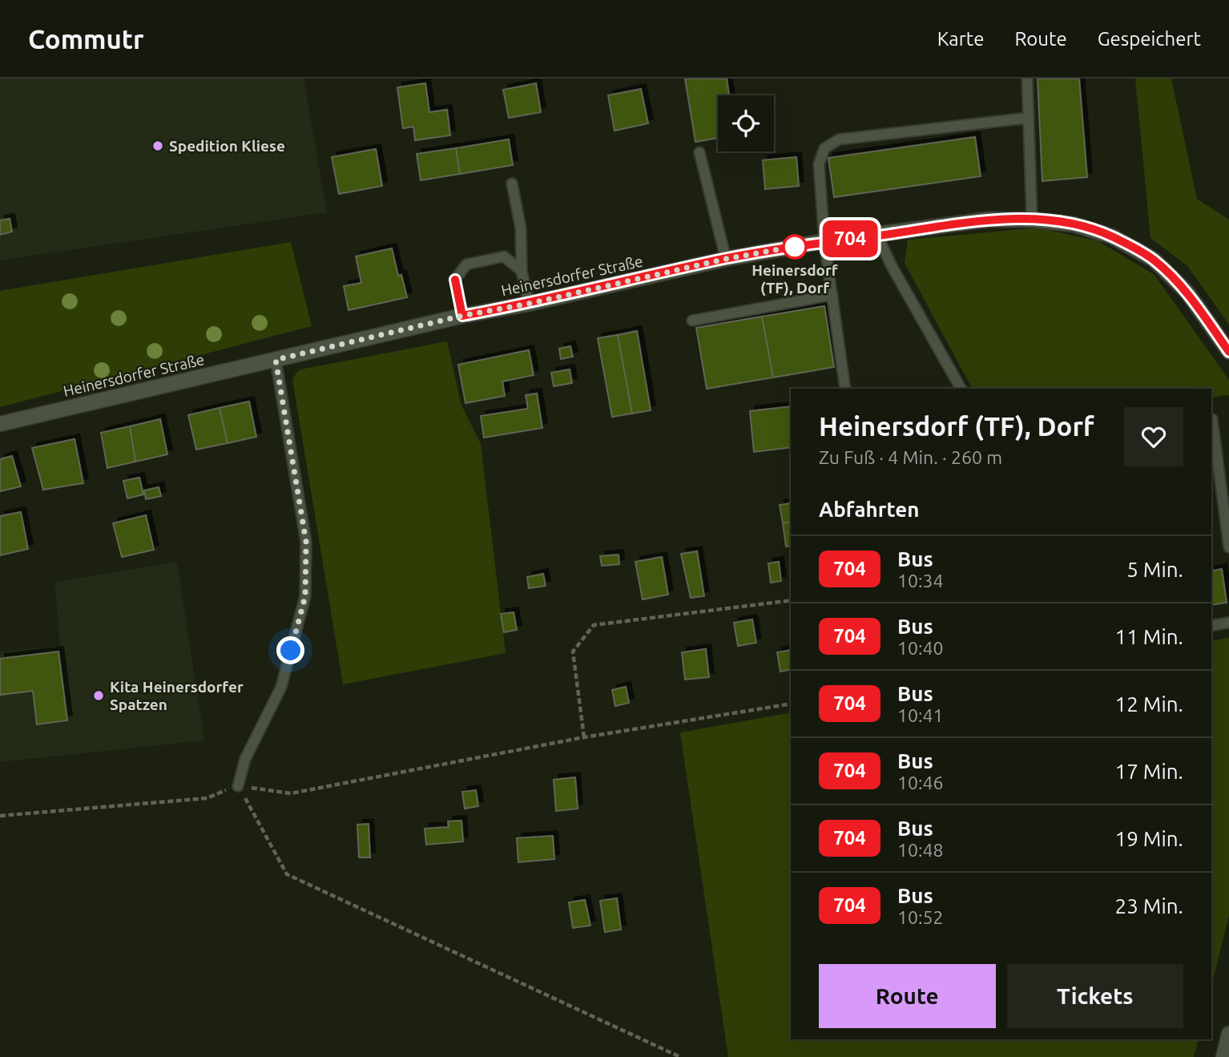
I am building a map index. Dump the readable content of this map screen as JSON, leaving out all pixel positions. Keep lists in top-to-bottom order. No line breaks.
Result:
{"streets":{"street":["Heinersdorfer Straße"]},"places":["Spedition Kliese","Heinersdorf (TF), Dorf","Kita Heinersdorfer Spatzen"],"lines":["bus line 704"],"page":{"header":"Commutr","nav":["Karte","Route","Gespeichert"],"on_map":"704","heading":[["Heinersdorf (TF), Dorf","Zu Fuß · 4 Min. · 260 m"],"Abfahrten"],"list":[{"mark":"704","name":"Bus","note":"10:34","value":"5 Min."},{"mark":"704","name":"Bus","note":"10:40","value":"11 Min."},{"mark":"704","name":"Bus","note":"10:41","value":"12 Min."},{"mark":"704","name":"Bus","note":"10:46","value":"17 Min."},{"mark":"704","name":"Bus","note":"10:48","value":"19 Min."},{"mark":"704","name":"Bus","note":"10:52","value":"23 Min."}],"buttons":["Route","Tickets"]}}
